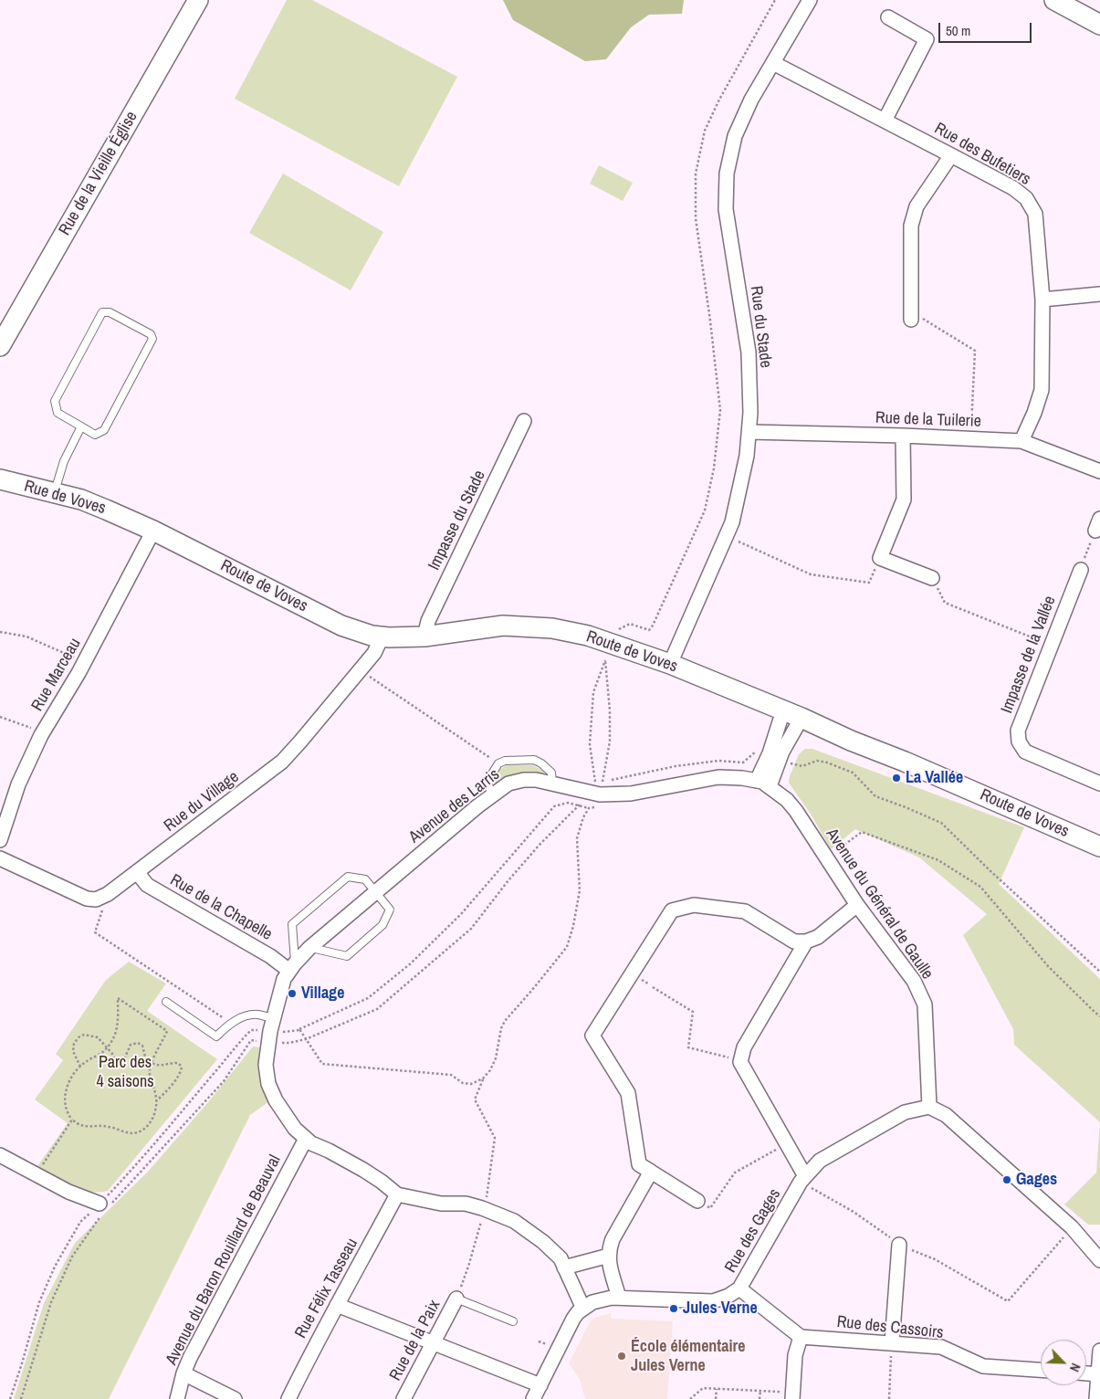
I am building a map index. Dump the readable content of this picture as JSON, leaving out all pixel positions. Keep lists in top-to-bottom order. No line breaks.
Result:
{"streets":{"street":["Rue des Bufetiers","Rue de la Vieille Église","Rue du Stade","Rue de la Tuilerie","Rue de Voves","Impasse du Stade","Route de Voves","Impasse de la Vallée","Rue Marceau","Rue du Village","Avenue des Larris","Avenue du Général de Gaulle","Rue de la Chapelle","Rue des Gages","Avenue du Baron Rouillard de Beauval","Rue Félix Tasseau","Rue des Cassoirs","Rue de la Paix"]},"crossings":[["Rue des Bufetiers","Rue du Stade"],["Rue des Bufetiers","Rue de la Tuilerie"],["Rue du Stade","Rue de la Tuilerie"],["Rue du Stade","Route de Voves"],["Rue de Voves","Route de Voves"],["Rue de Voves","Rue Marceau"],["Impasse du Stade","Route de Voves"],["Route de Voves","Rue Marceau"],["Route de Voves","Rue du Village"],["Rue du Village","Rue de la Chapelle"],["Avenue des Larris","Avenue du Général de Gaulle"],["Avenue des Larris","Rue de la Chapelle"],["Avenue du Général de Gaulle","Rue des Gages"]],"parks":["Parc des 4 saisons"],"places":["La Vallée","Village","Gages","Jules Verne","École élémentaire Jules Verne"],"scale_bar":"50 m","north":"bottom right"}
